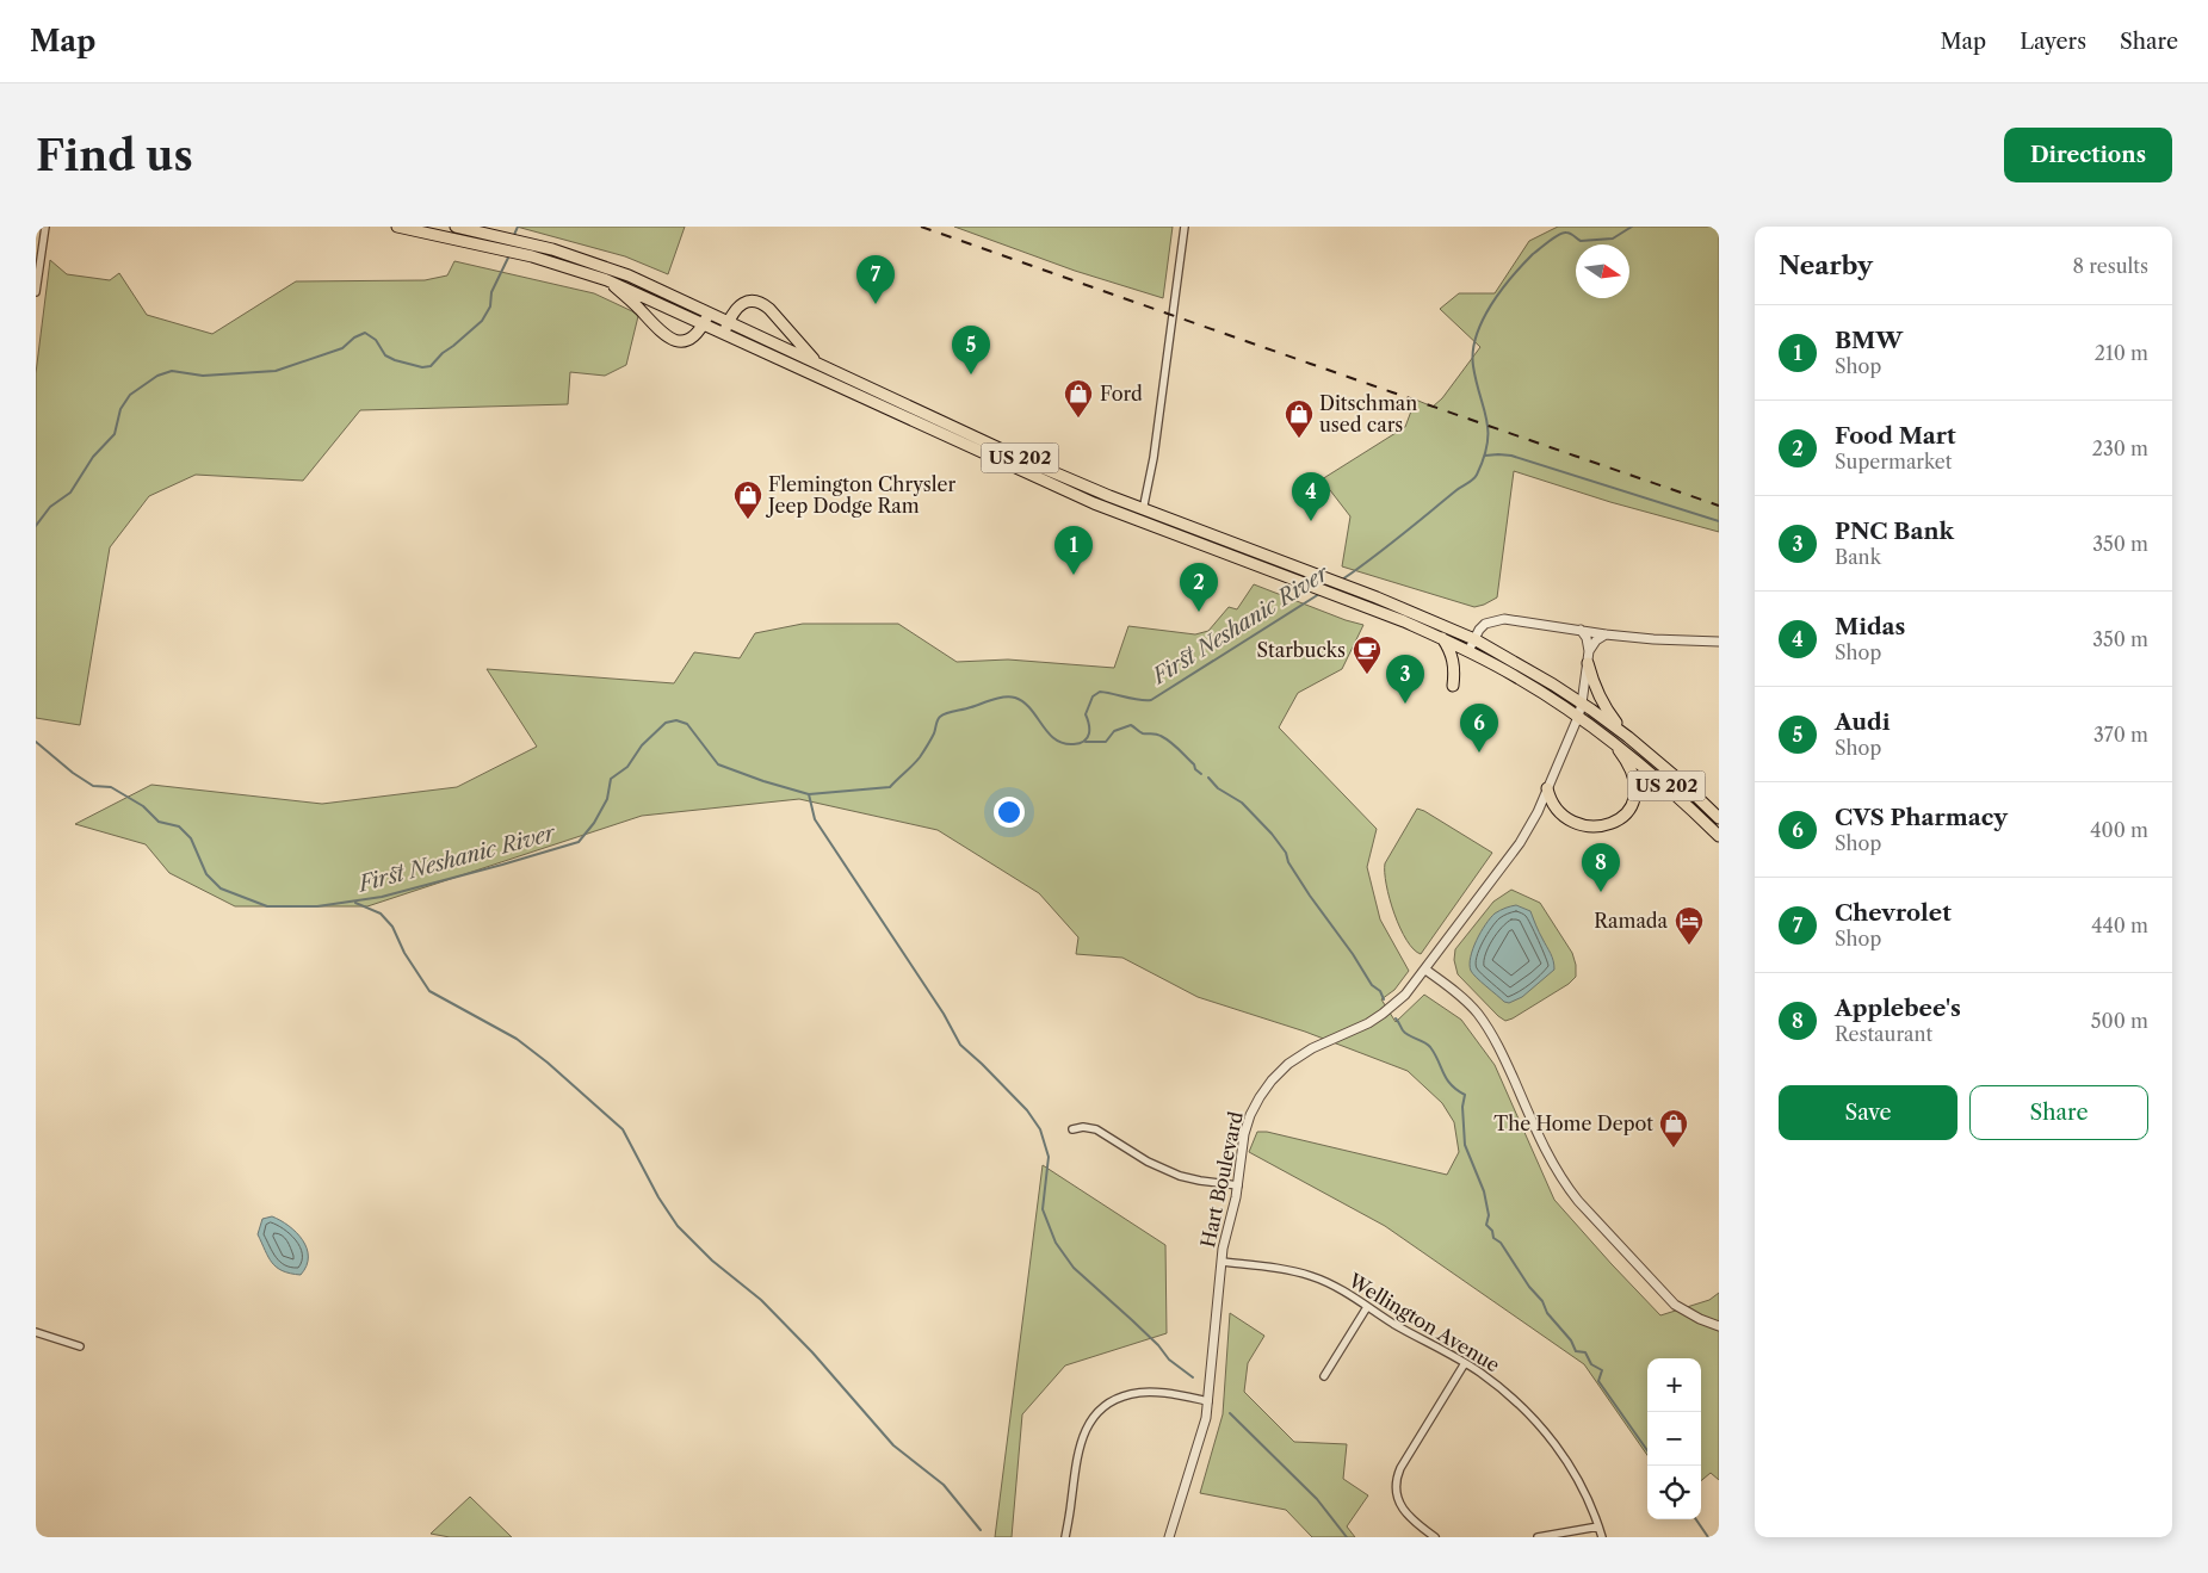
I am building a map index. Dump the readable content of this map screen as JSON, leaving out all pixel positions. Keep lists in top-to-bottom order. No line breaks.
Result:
{"streets":{"highway":["US 202"],"street":["Hart Boulevard","Wellington Avenue"]},"crossings":[["US 202","Hart Boulevard"],["Hart Boulevard","Wellington Avenue"]],"water":["First Neshanic River"],"places":{"shop":["Ford","Ditschman used cars","Flemington Chrysler Jeep Dodge Ram","The Home Depot"],"cafe":["Starbucks"],"hotel":["Ramada"]},"north":"right","page":{"header":"Map","nav":["Map","Layers","Share"],"buttons":["Directions",["Save","Share"]],"title":"Find us","heading":["Nearby","8 results"],"pins":["7","5","4","1","2","3","6","8"],"list":[{"mark":"1","name":"BMW","note":"Shop","value":"210 m"},{"mark":"2","name":"Food Mart","note":"Supermarket","value":"230 m"},{"mark":"3","name":"PNC Bank","note":"Bank","value":"350 m"},{"mark":"4","name":"Midas","note":"Shop","value":"350 m"},{"mark":"5","name":"Audi","note":"Shop","value":"370 m"},{"mark":"6","name":"CVS Pharmacy","note":"Shop","value":"400 m"},{"mark":"7","name":"Chevrolet","note":"Shop","value":"440 m"},{"mark":"8","name":"Applebee's","note":"Restaurant","value":"500 m"}],"map_buttons":["+","−"]}}
